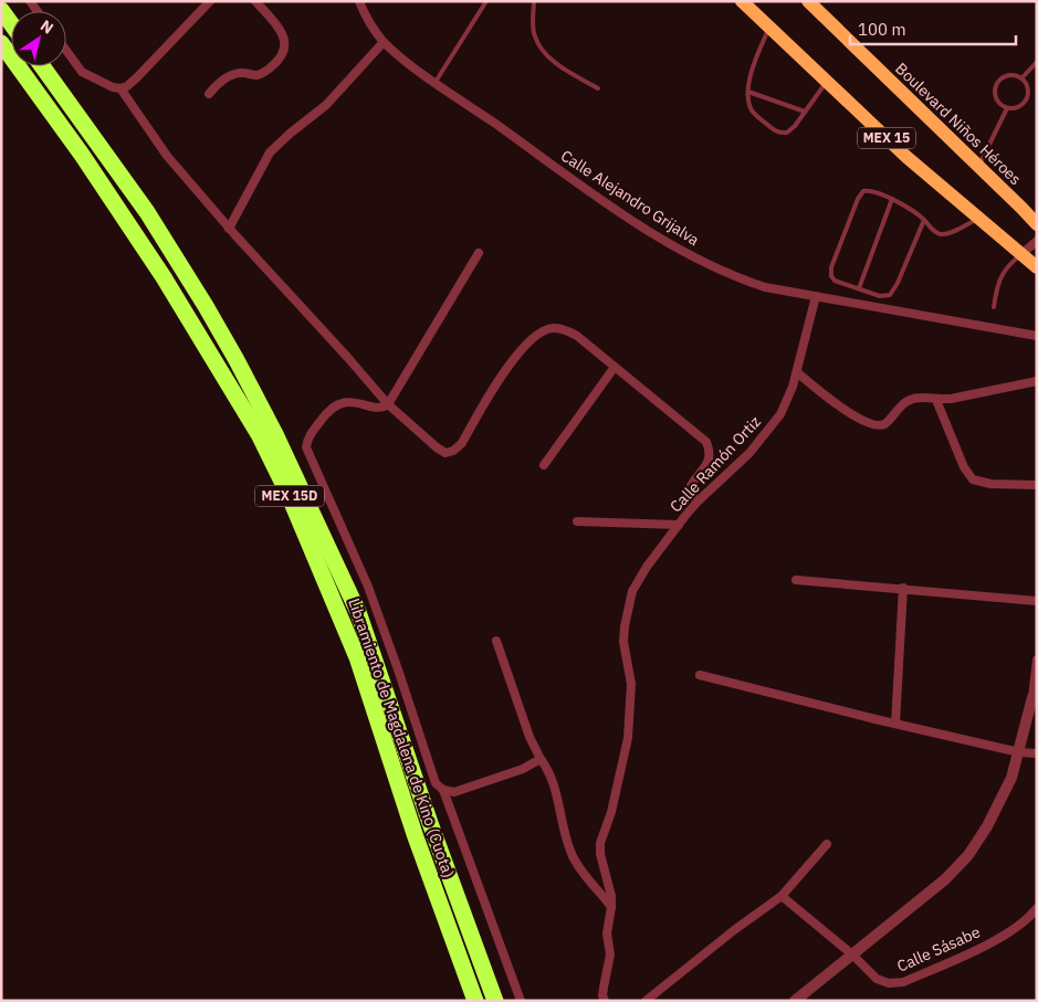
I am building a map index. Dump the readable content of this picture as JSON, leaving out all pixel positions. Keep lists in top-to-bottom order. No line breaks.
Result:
{"streets":{"highway":["MEX 15D","Libramiento de Magdalena de Kino (Cuota)"],"main road":["Boulevard Niños Héroes","MEX 15"],"street":["Calle Alejandro Grijalva","Calle Ramón Ortiz","Calle Sásabe"]},"crossings":[["Calle Alejandro Grijalva","Calle Ramón Ortiz"]],"scale_bar":"100 m","north":"top right"}
